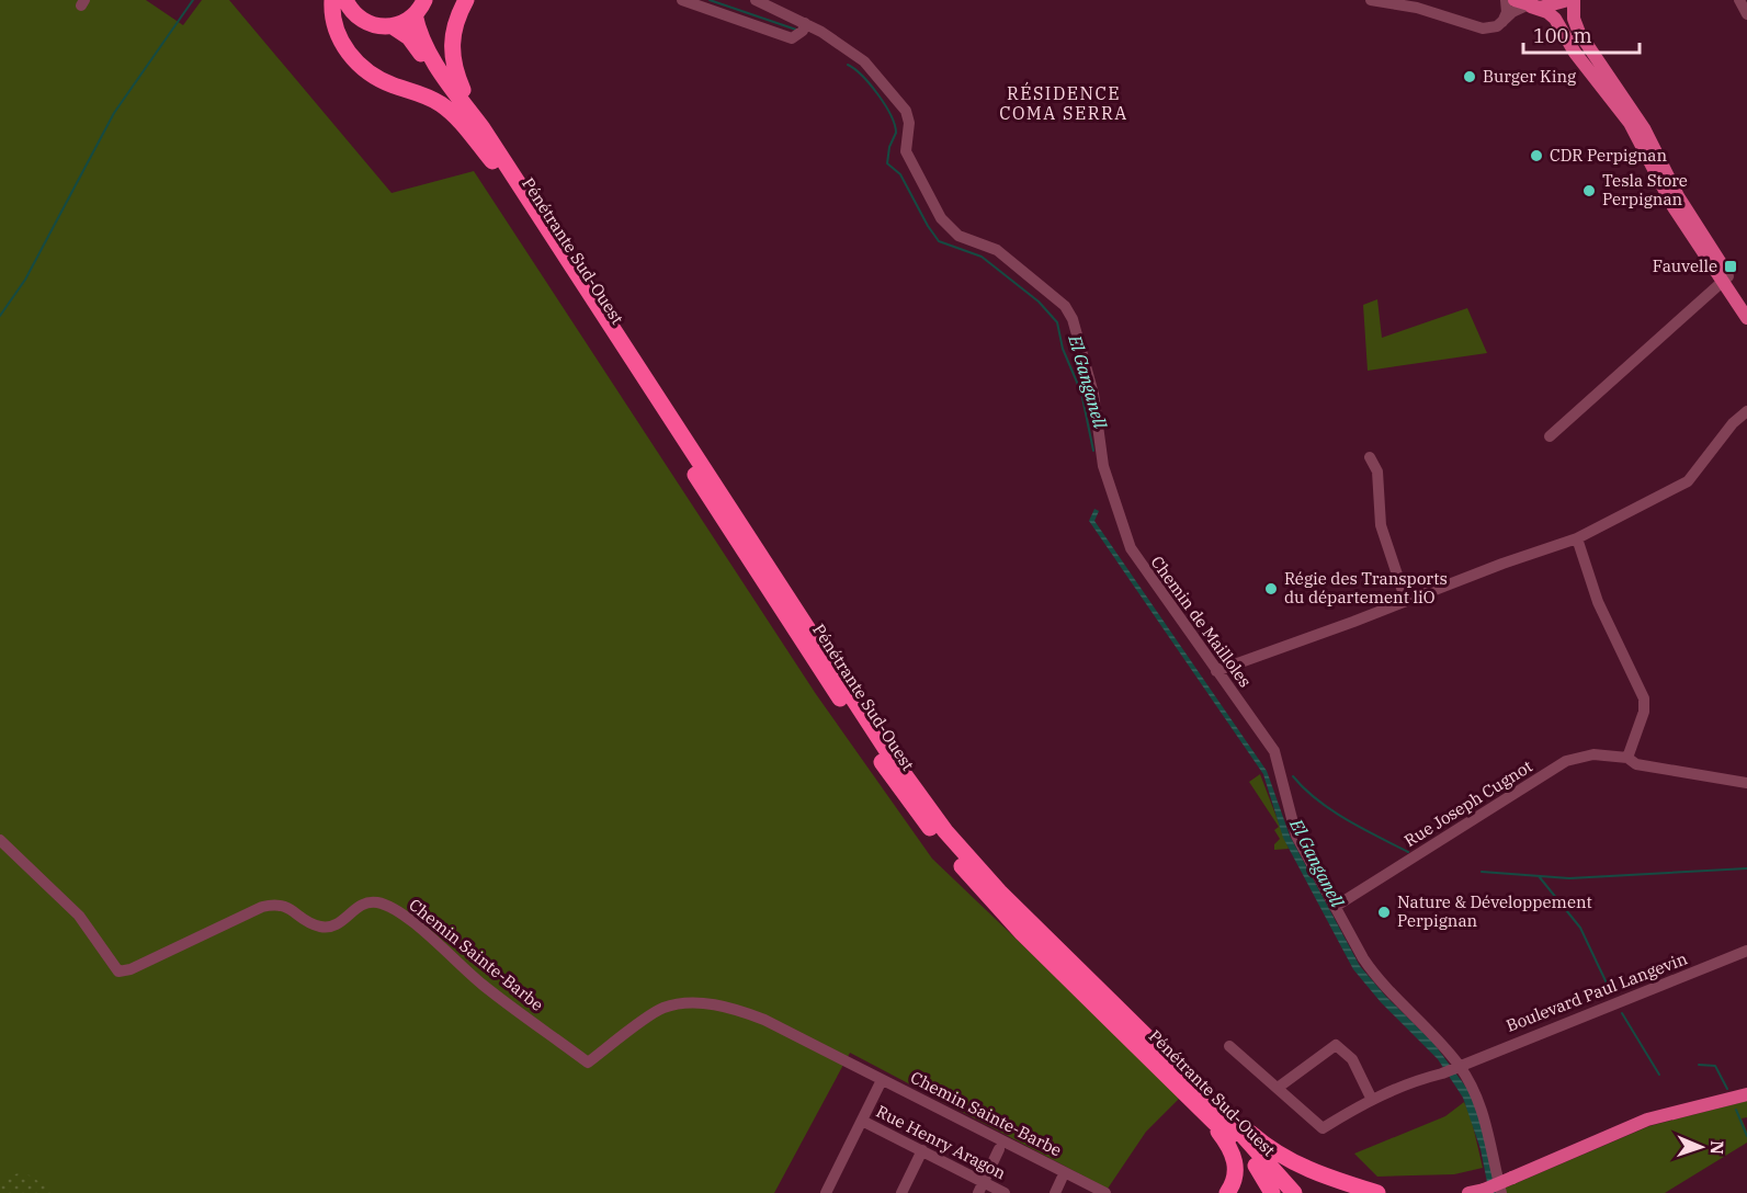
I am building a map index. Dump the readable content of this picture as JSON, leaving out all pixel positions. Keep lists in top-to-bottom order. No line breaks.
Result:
{"streets":{"highway":["Pénétrante Sud-Ouest"],"street":["Chemin de Mailloles","Rue Joseph Cugnot","Chemin Sainte-Barbe","Boulevard Paul Langevin","Rue Henry Aragon"]},"crossings":[["Chemin de Mailloles","Rue Joseph Cugnot"],["Chemin de Mailloles","Boulevard Paul Langevin"]],"districts":["RÉSIDENCE COMA SERRA"],"water":["El Ganganell"],"places":{"other":["Burger King","CDR Perpignan","Tesla Store Perpignan","Régie des Transports du département liO","Nature & Développement Perpignan"],"transit":["Fauvelle"]},"scale_bar":"100 m","north":"right"}
